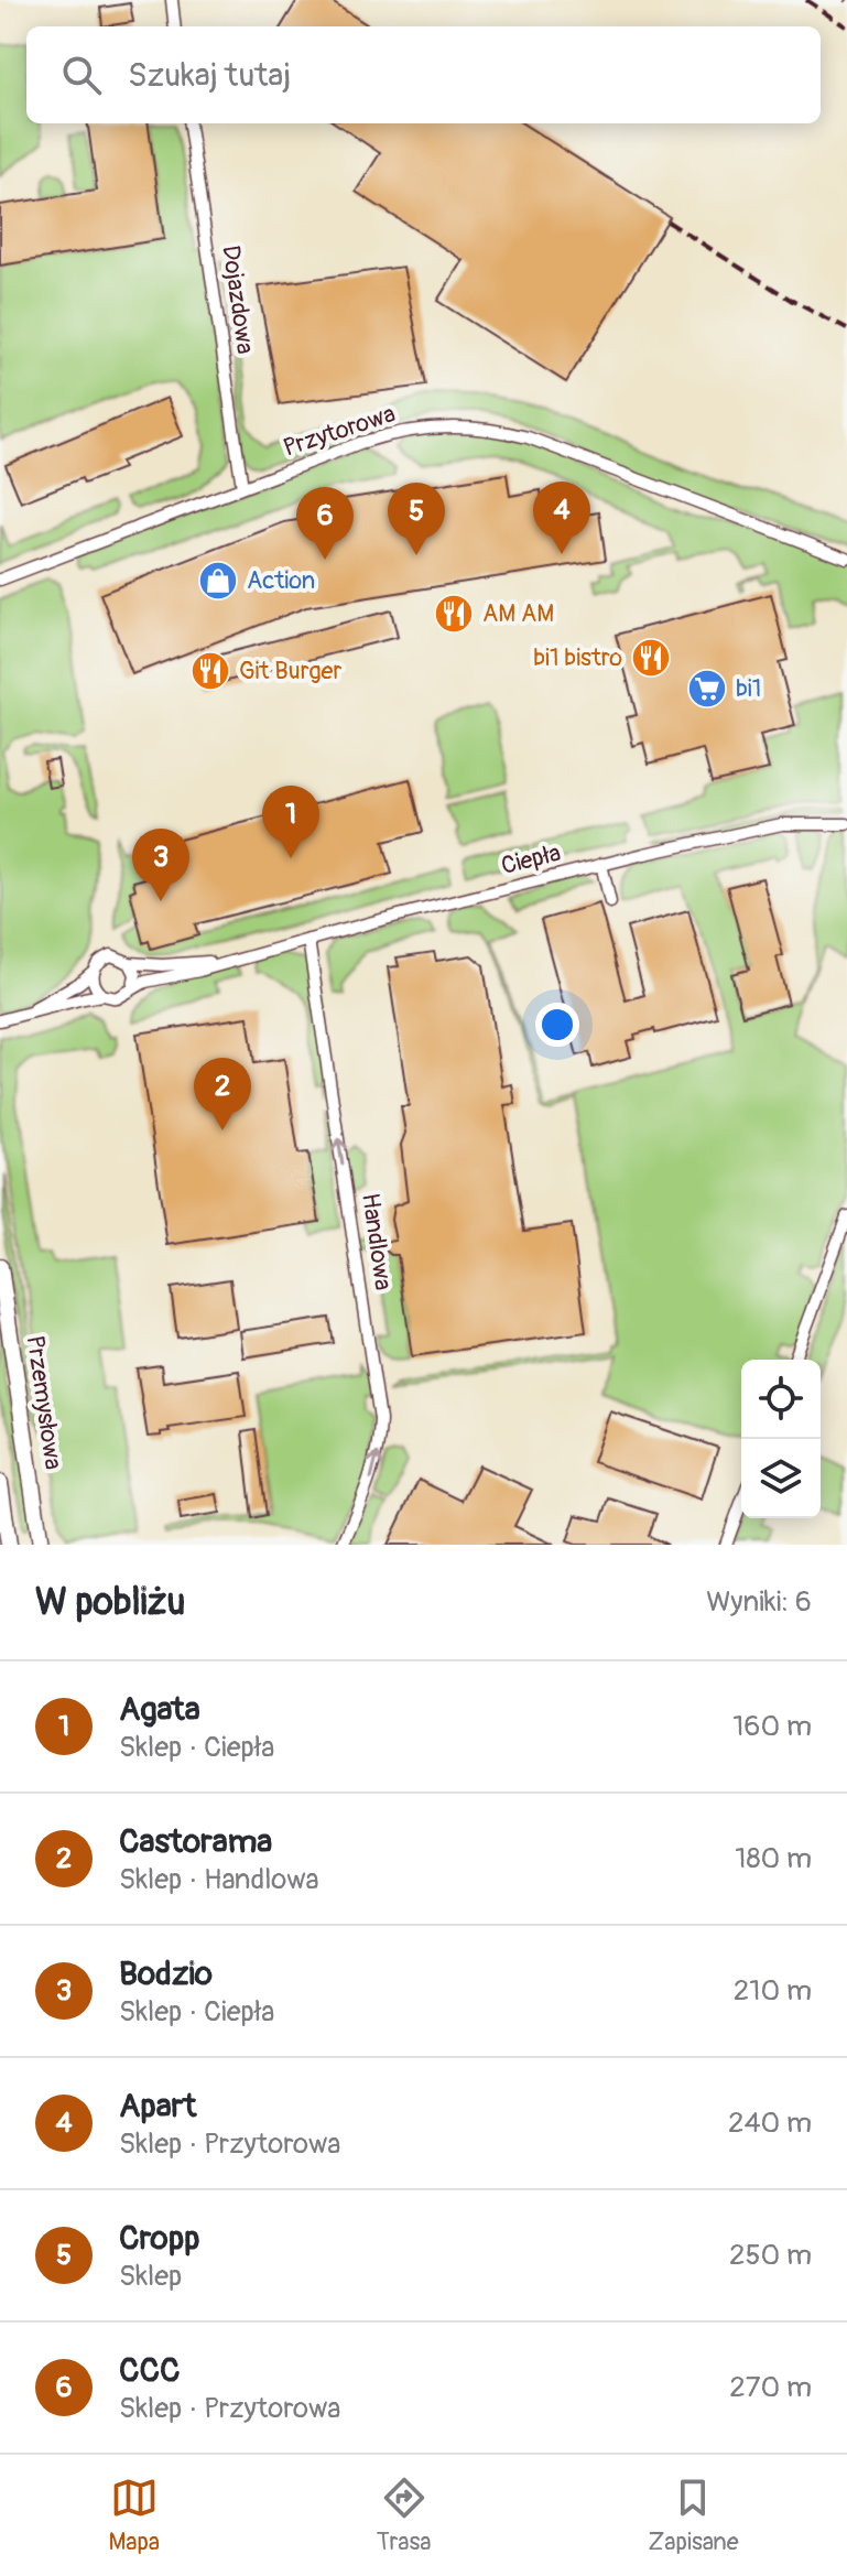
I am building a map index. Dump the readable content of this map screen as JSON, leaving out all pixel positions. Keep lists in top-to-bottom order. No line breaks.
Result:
{"streets":{"main road":["Przemysłowa"],"street":["Dojazdowa","Przytorowa","Ciepła","Handlowa"]},"crossings":[["Dojazdowa","Przytorowa"],["Ciepła","Handlowa"]],"one_way":["Handlowa"],"places":{"shop":["Action"],"restaurant":["AM AM","bi1 bistro","Git Burger"],"supermarket":["bi1"]},"page":{"search":"Szukaj tutaj","pins":["4","5","6","1","3","2"],"heading":["W pobliżu","Wyniki: 6"],"list":[{"mark":"1","name":"Agata","note":"Sklep · Ciepła","value":"160 m"},{"mark":"2","name":"Castorama","note":"Sklep · Handlowa","value":"180 m"},{"mark":"3","name":"Bodzio","note":"Sklep · Ciepła","value":"210 m"},{"mark":"4","name":"Apart","note":"Sklep · Przytorowa","value":"240 m"},{"mark":"5","name":"Cropp","note":"Sklep","value":"250 m"},{"mark":"6","name":"CCC","note":"Sklep · Przytorowa","value":"270 m"}],"nav":["Mapa","Trasa","Zapisane"]}}
